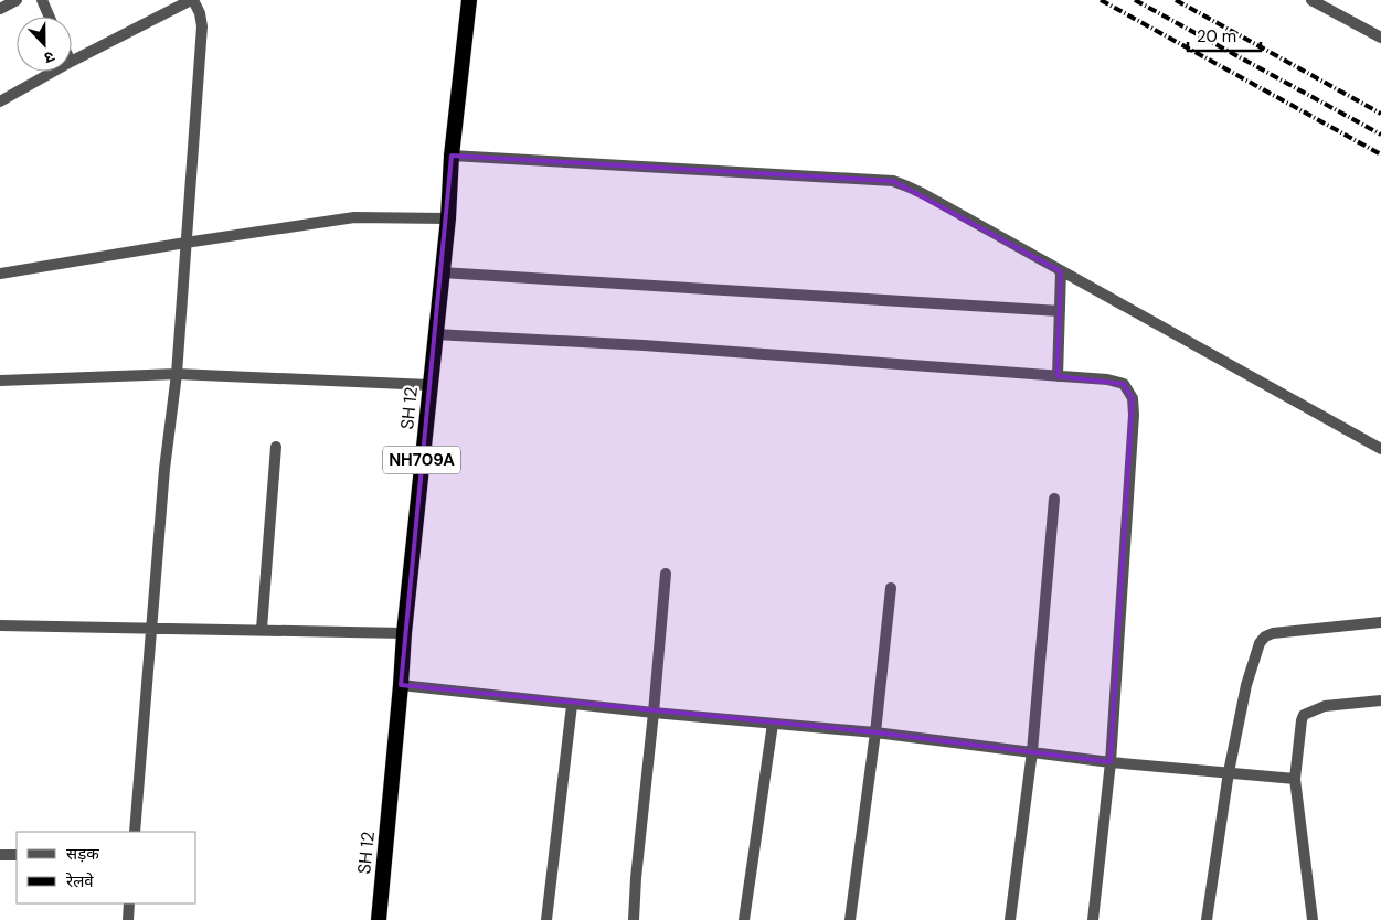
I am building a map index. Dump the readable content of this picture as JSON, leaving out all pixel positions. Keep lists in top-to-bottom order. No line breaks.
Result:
{"streets":{"highway":["SH 12","NH709A"]},"legend":["सड़क","रेलवे"],"scale_bar":"20 m","north":"bottom"}
